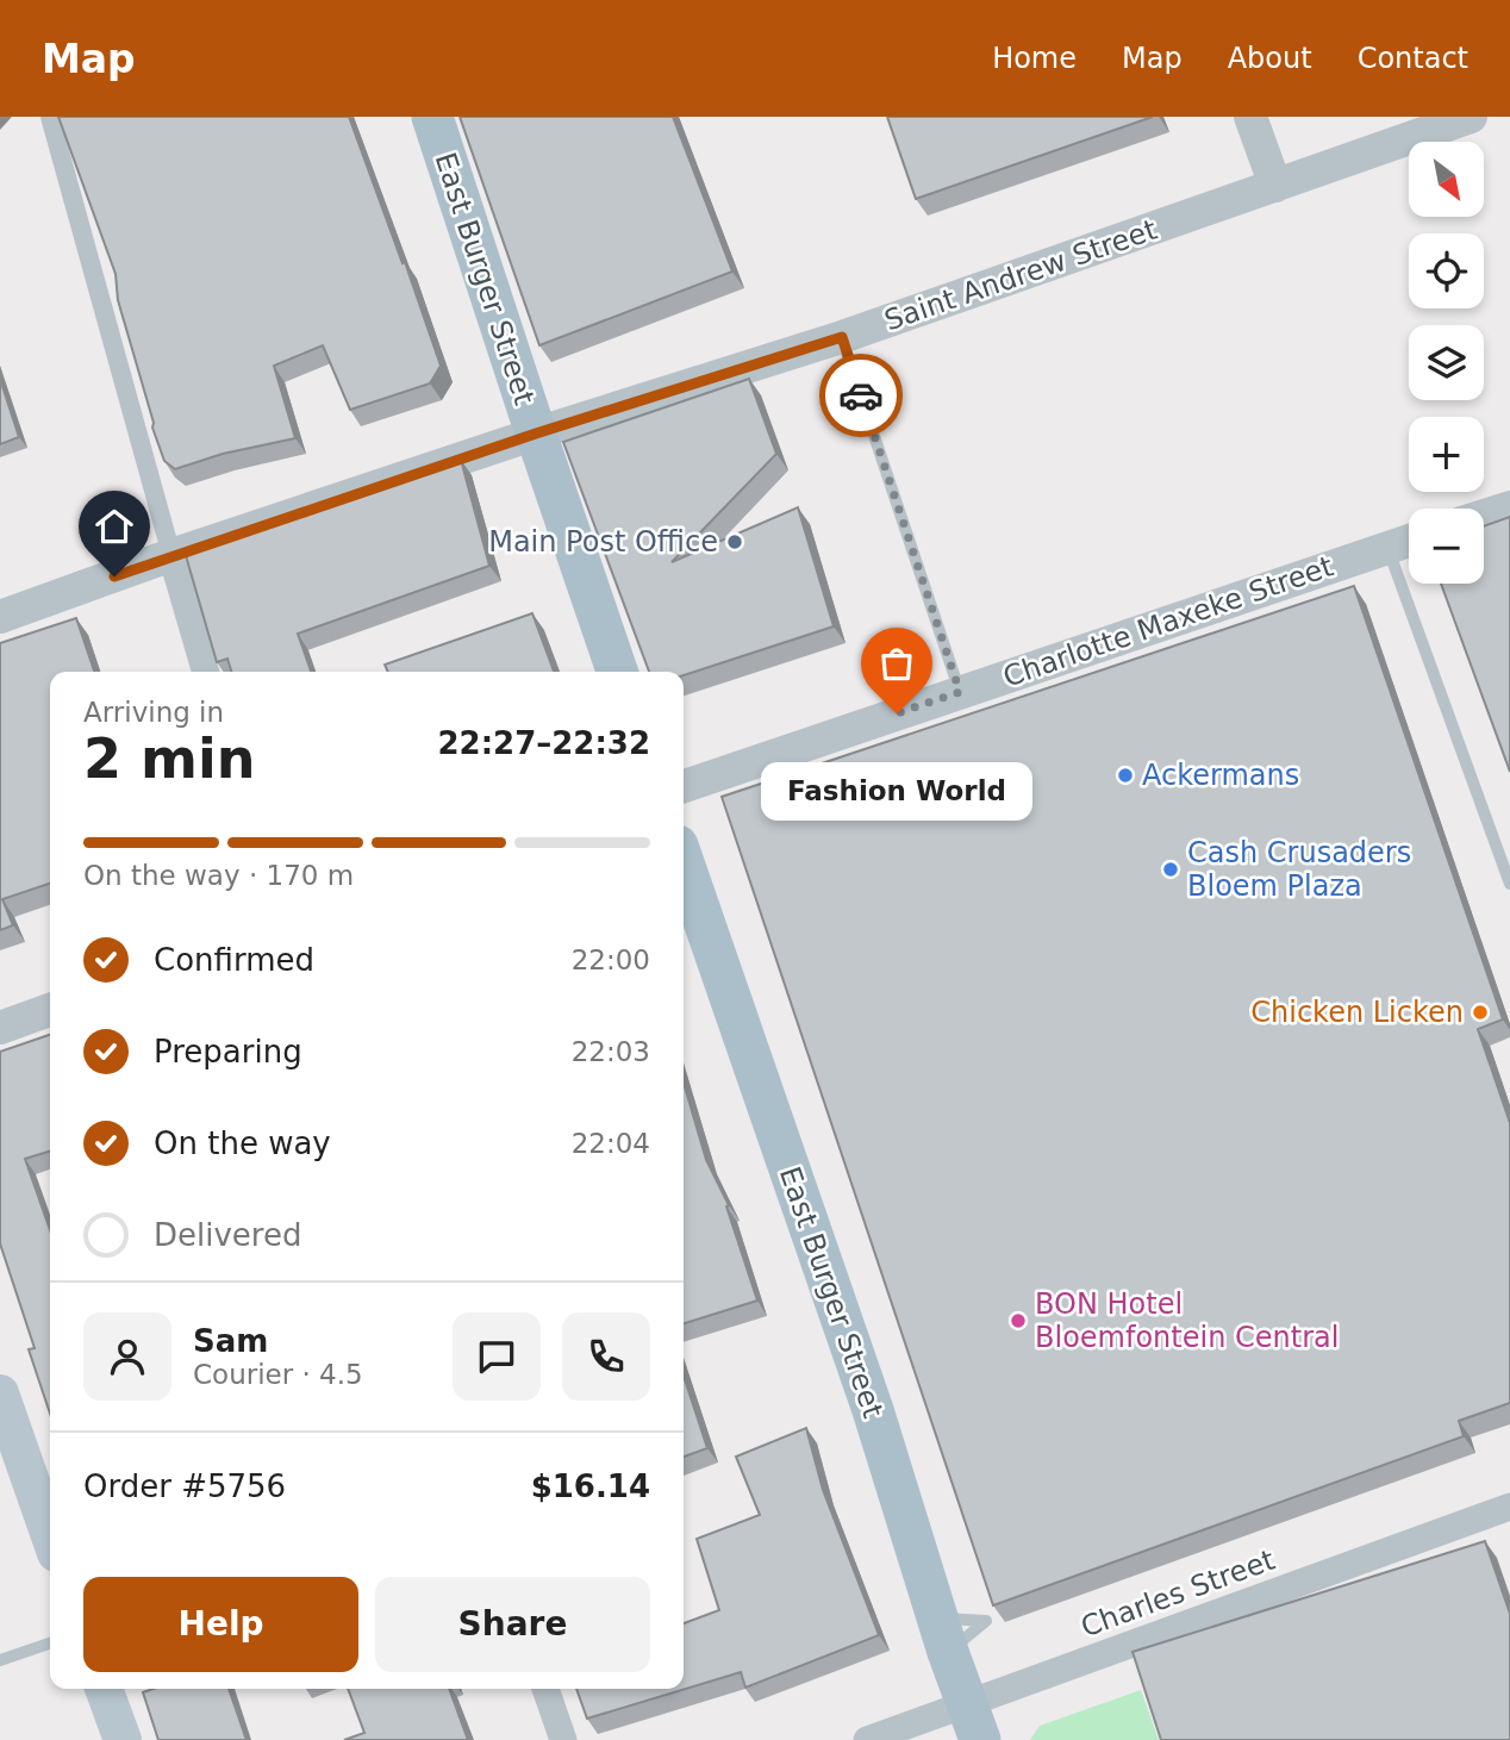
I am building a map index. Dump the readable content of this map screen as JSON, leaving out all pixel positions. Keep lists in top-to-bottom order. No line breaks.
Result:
{"streets":{"main road":["East Burger Street"],"street":["Saint Andrew Street","Charlotte Maxeke Street","Charles Street"]},"crossings":[["Saint Andrew Street","East Burger Street"],["East Burger Street","Charles Street"]],"places":["Main Post Office","Fashion World","Ackermans","Cash Crusaders Bloem Plaza","Chicken Licken","BON Hotel Bloemfontein Central"],"north":"bottom right","page":{"header":"Map","nav":["Home","Map","About","Contact"],"map_buttons":["+","−"],"heading":["2 min","Arriving in","22:27–22:32"],"panel":["Sam","Courier · 4.5","Order #5756","$16.14"],"bubble":"Fashion World","bar":"On the way · 170 m","list":[["Confirmed","22:00"],["Preparing","22:03"],["On the way","22:04"],"Delivered"],"buttons":["Help","Share"]}}
